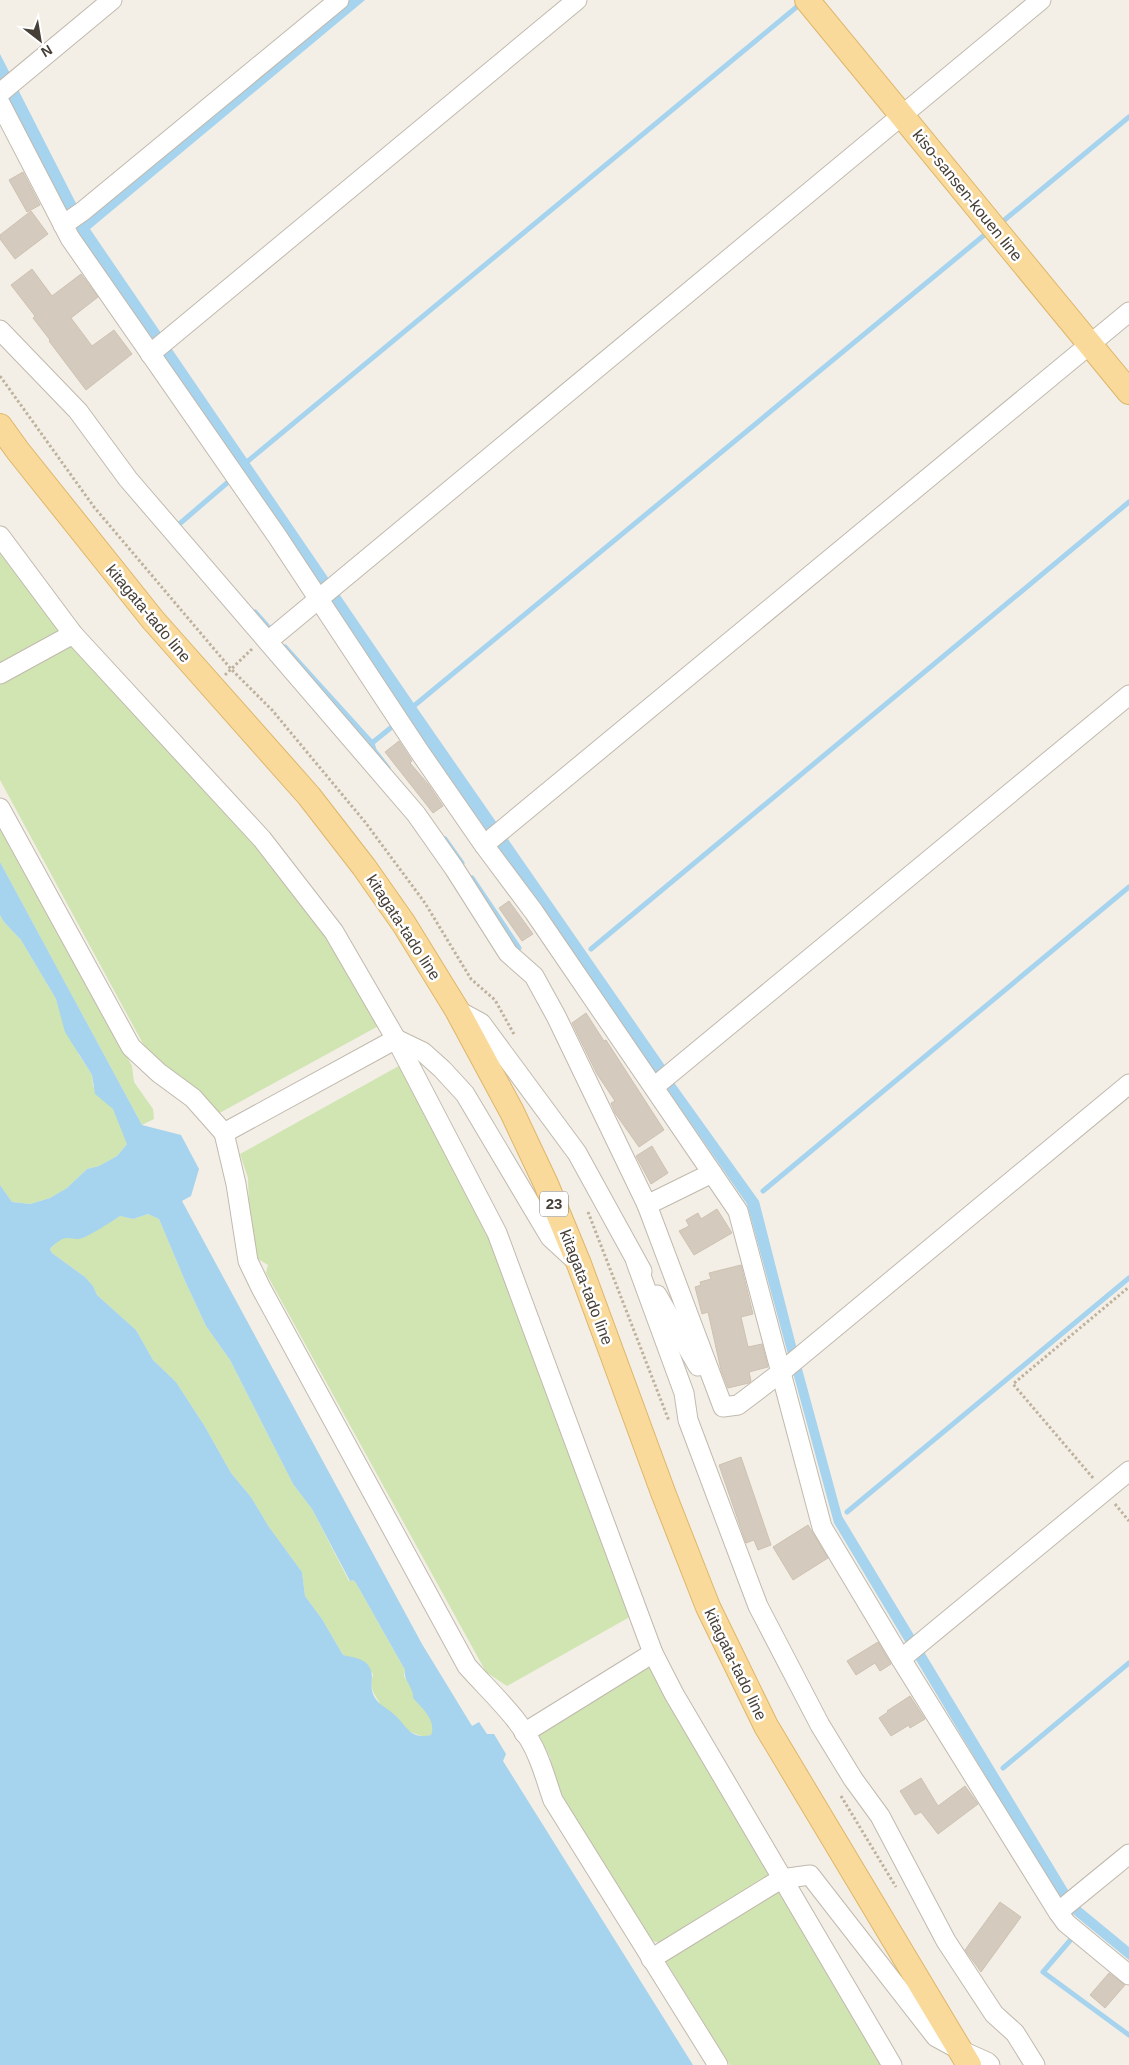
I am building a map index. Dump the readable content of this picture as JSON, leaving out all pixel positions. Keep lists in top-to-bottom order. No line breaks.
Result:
{"streets":{"main road":["kiso-sansen-kouen line","kitagata-tado line","23"]},"north":"bottom right"}
